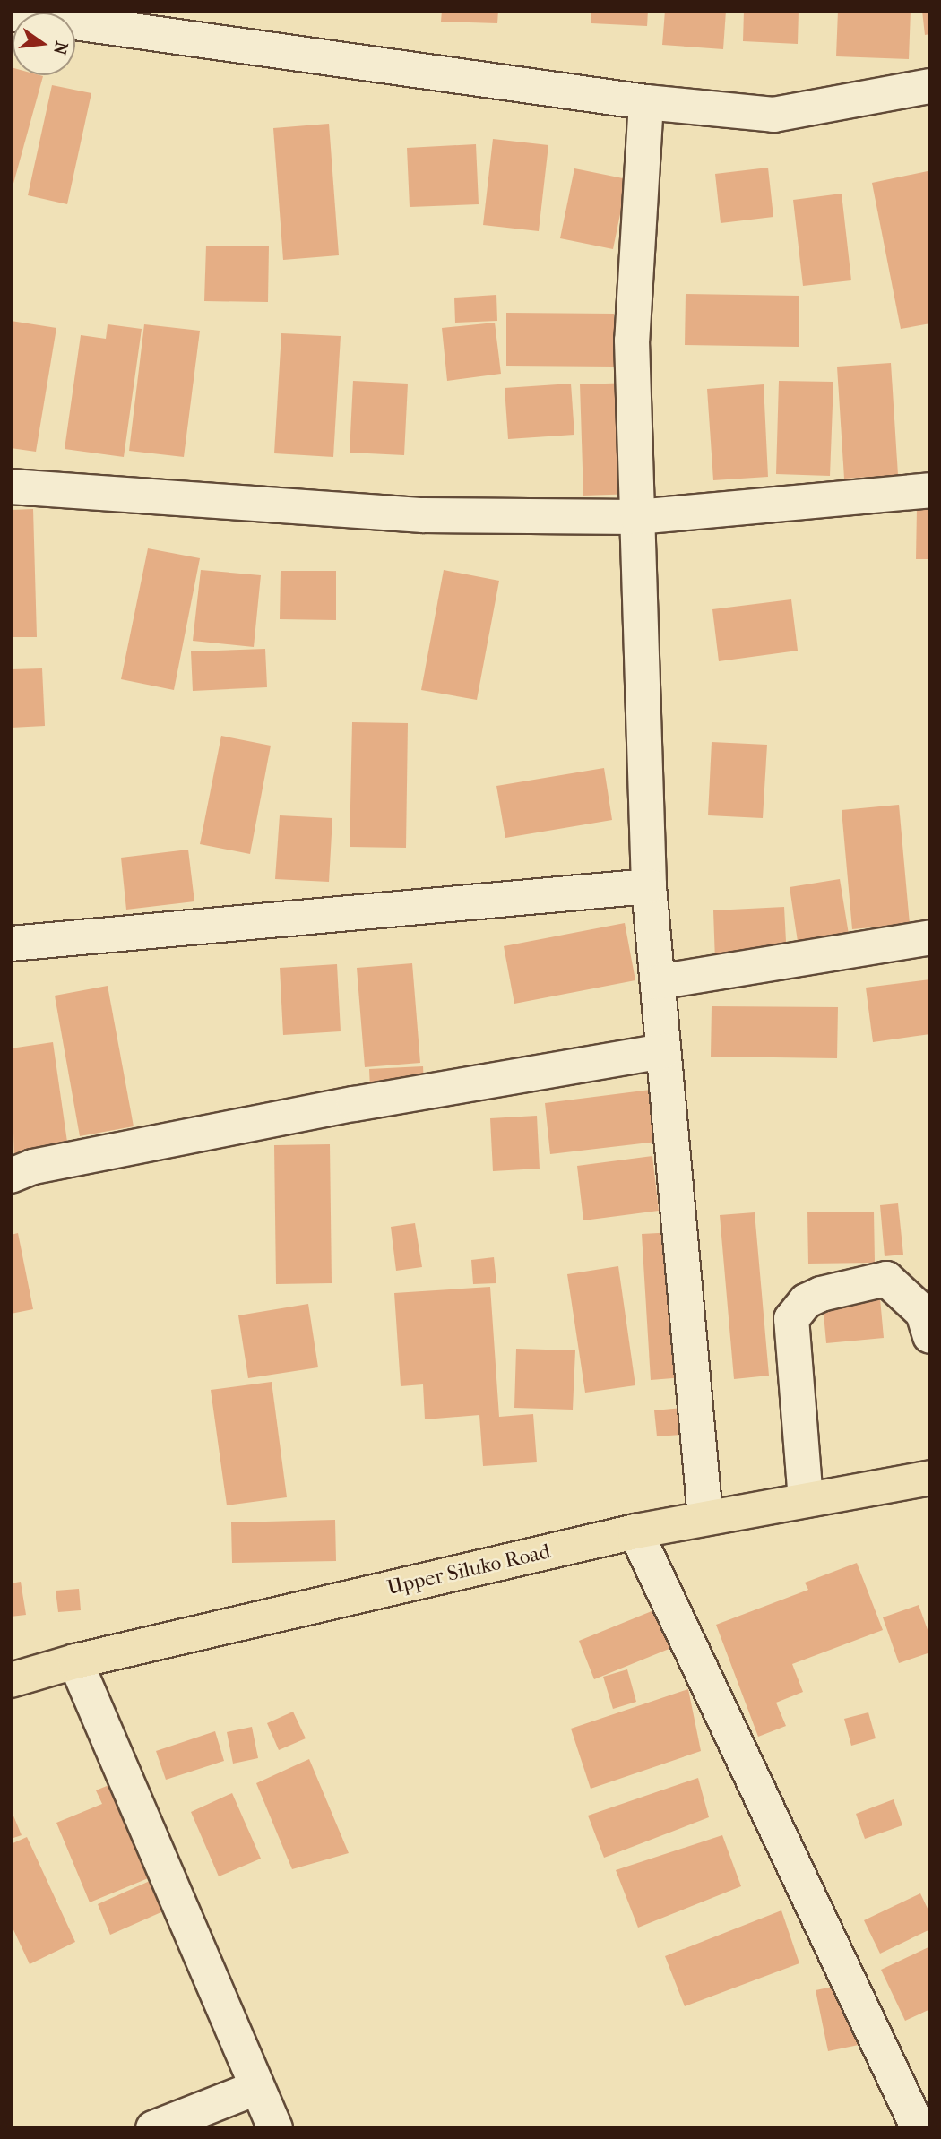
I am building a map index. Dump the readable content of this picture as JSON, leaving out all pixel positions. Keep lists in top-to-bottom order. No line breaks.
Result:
{"streets":{"main road":["Upper Siluko Road"]},"north":"right"}
